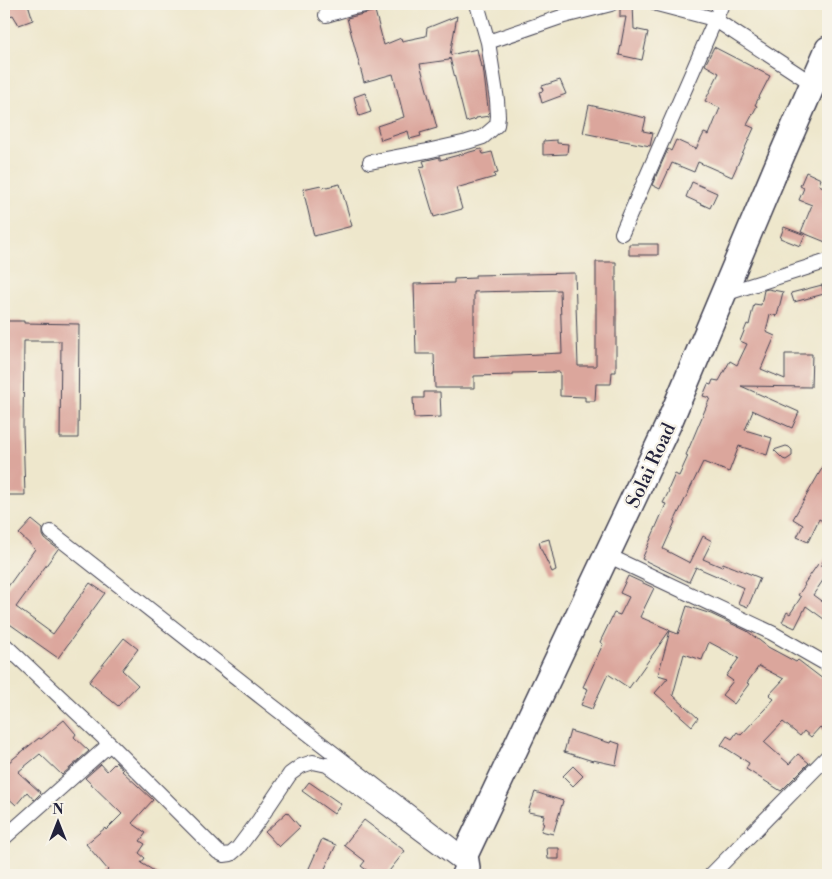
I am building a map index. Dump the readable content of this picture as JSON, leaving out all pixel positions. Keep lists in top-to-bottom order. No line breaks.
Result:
{"streets":{"highway":["Solai Road"]},"north":"top"}
